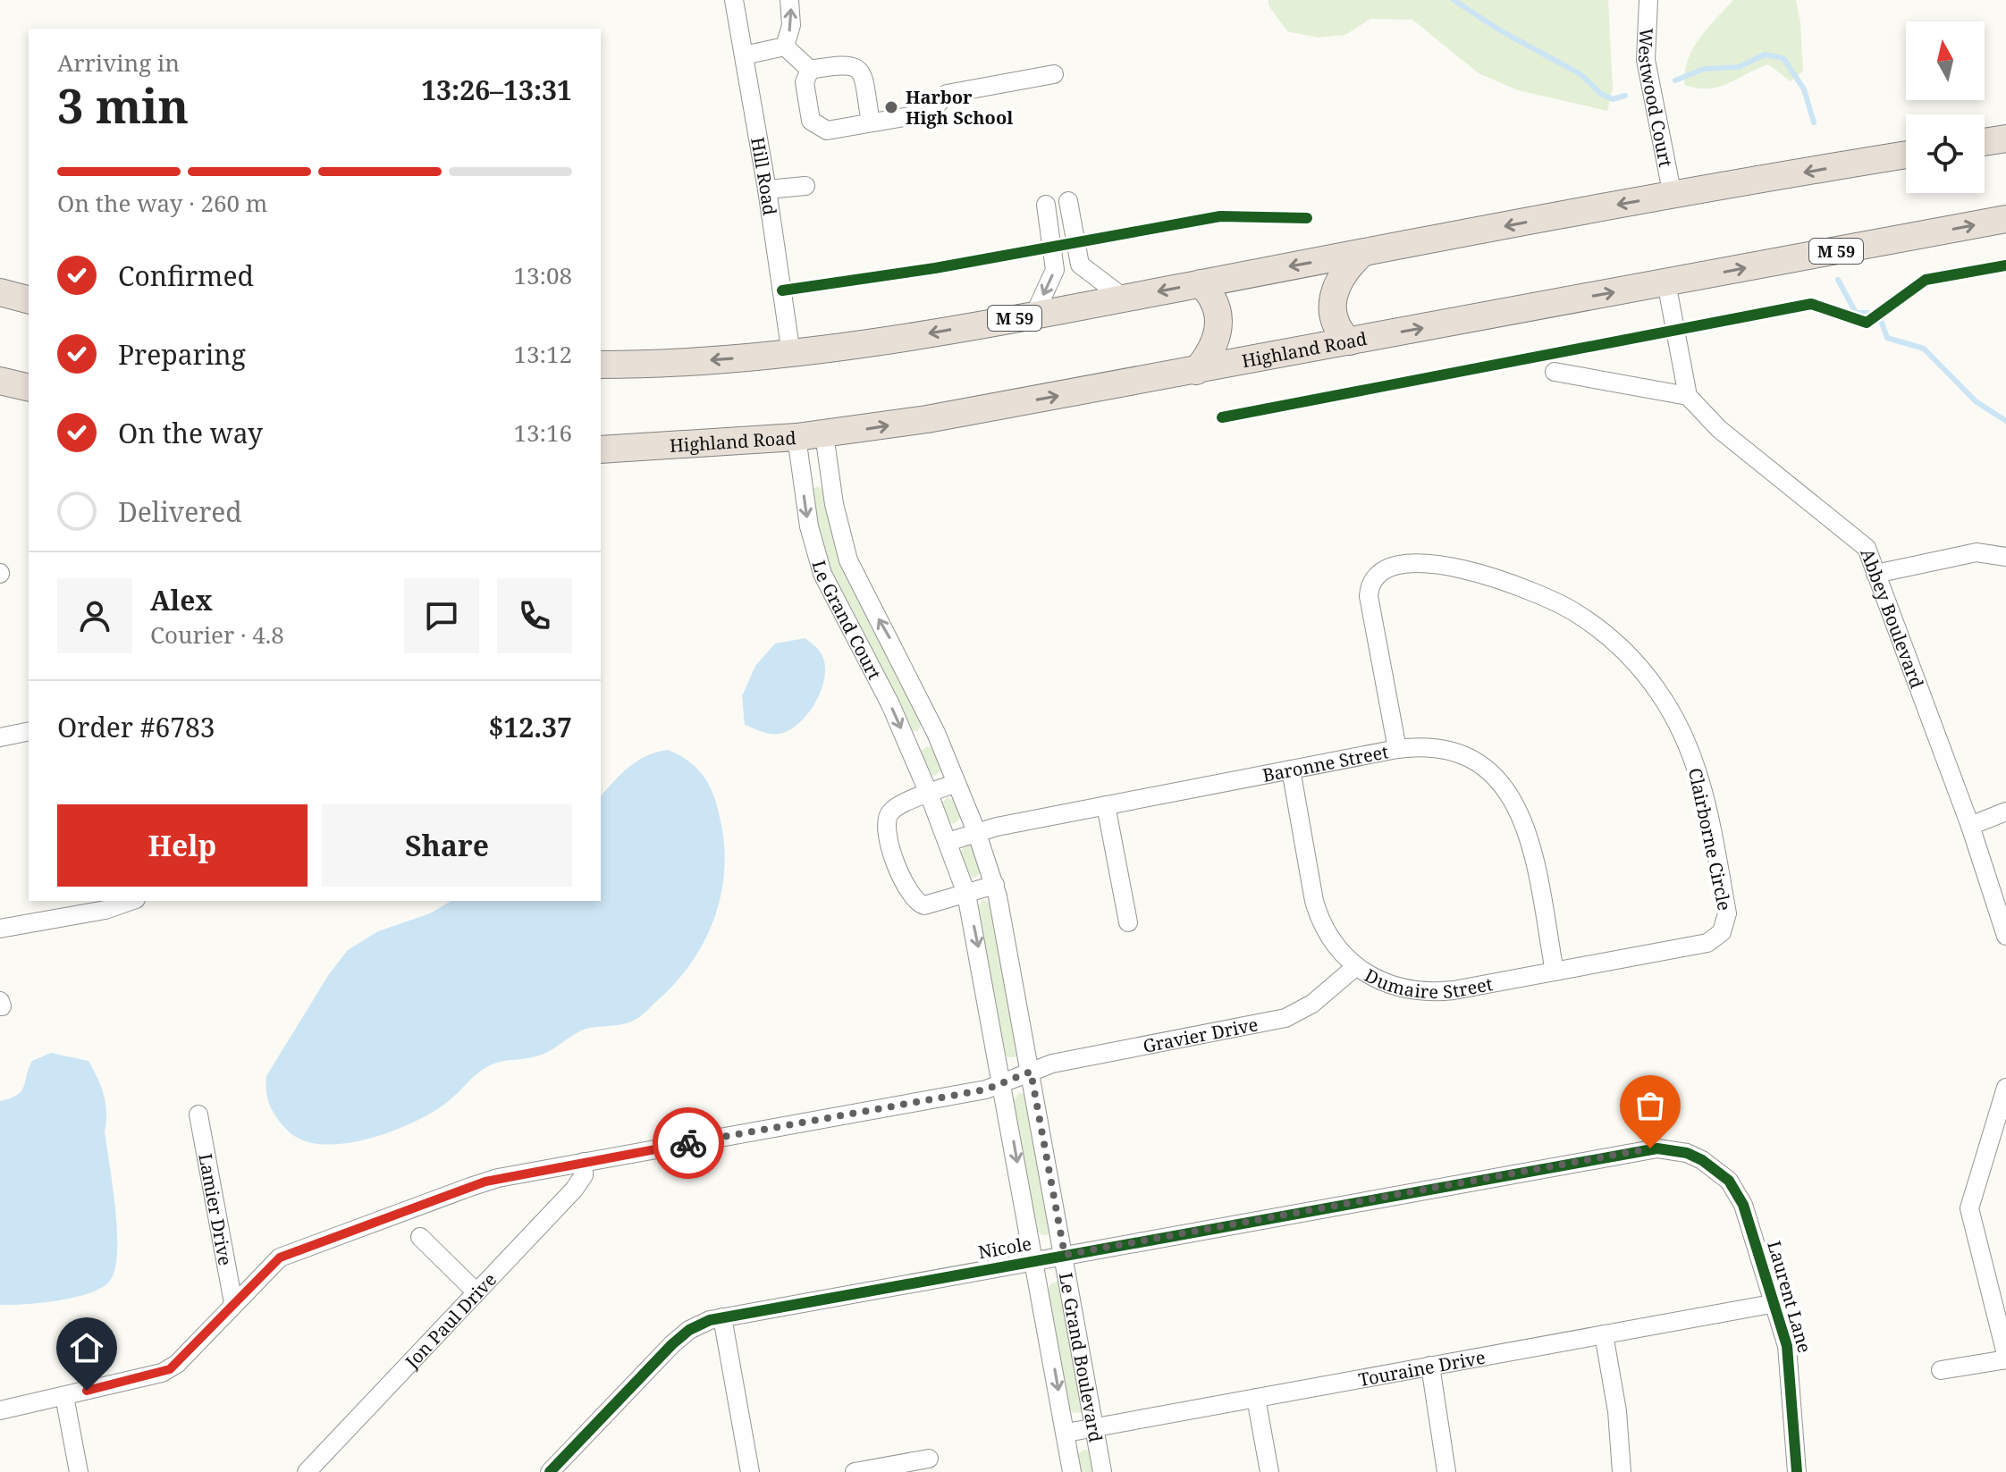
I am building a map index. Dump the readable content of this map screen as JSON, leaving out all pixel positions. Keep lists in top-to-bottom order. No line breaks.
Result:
{"streets":{"highway":["M 59","Highland Road"],"street":["Westwood Court","Hill Road","Abbey Boulevard","Le Grand Court","Baronne Street","Clairborne Circle","Dumaire Street","Gravier Drive","Lamier Drive","Nicole","Laurent Lane","Jon Paul Drive","Le Grand Boulevard","Touraine Drive"]},"crossings":[["Westwood Court","M 59"],["Hill Road","M 59"],["Highland Road","Le Grand Court"],["Le Grand Court","Baronne Street"],["Le Grand Court","Gravier Drive"],["Le Grand Court","Le Grand Boulevard"],["Baronne Street","Clairborne Circle"],["Baronne Street","Dumaire Street"],["Clairborne Circle","Dumaire Street"],["Dumaire Street","Gravier Drive"],["Gravier Drive","Lamier Drive"],["Gravier Drive","Jon Paul Drive"],["Gravier Drive","Le Grand Boulevard"],["Nicole","Laurent Lane"],["Nicole","Le Grand Boulevard"],["Laurent Lane","Touraine Drive"],["Le Grand Boulevard","Touraine Drive"]],"places":["Harbor High School"],"north":"top","page":{"heading":["3 min","Arriving in","13:26–13:31"],"panel":["Alex","Courier · 4.8","Order #6783","$12.37"],"bar":"On the way · 260 m","list":[["Confirmed","13:08"],["Preparing","13:12"],["On the way","13:16"],"Delivered"],"buttons":["Help","Share"]}}
